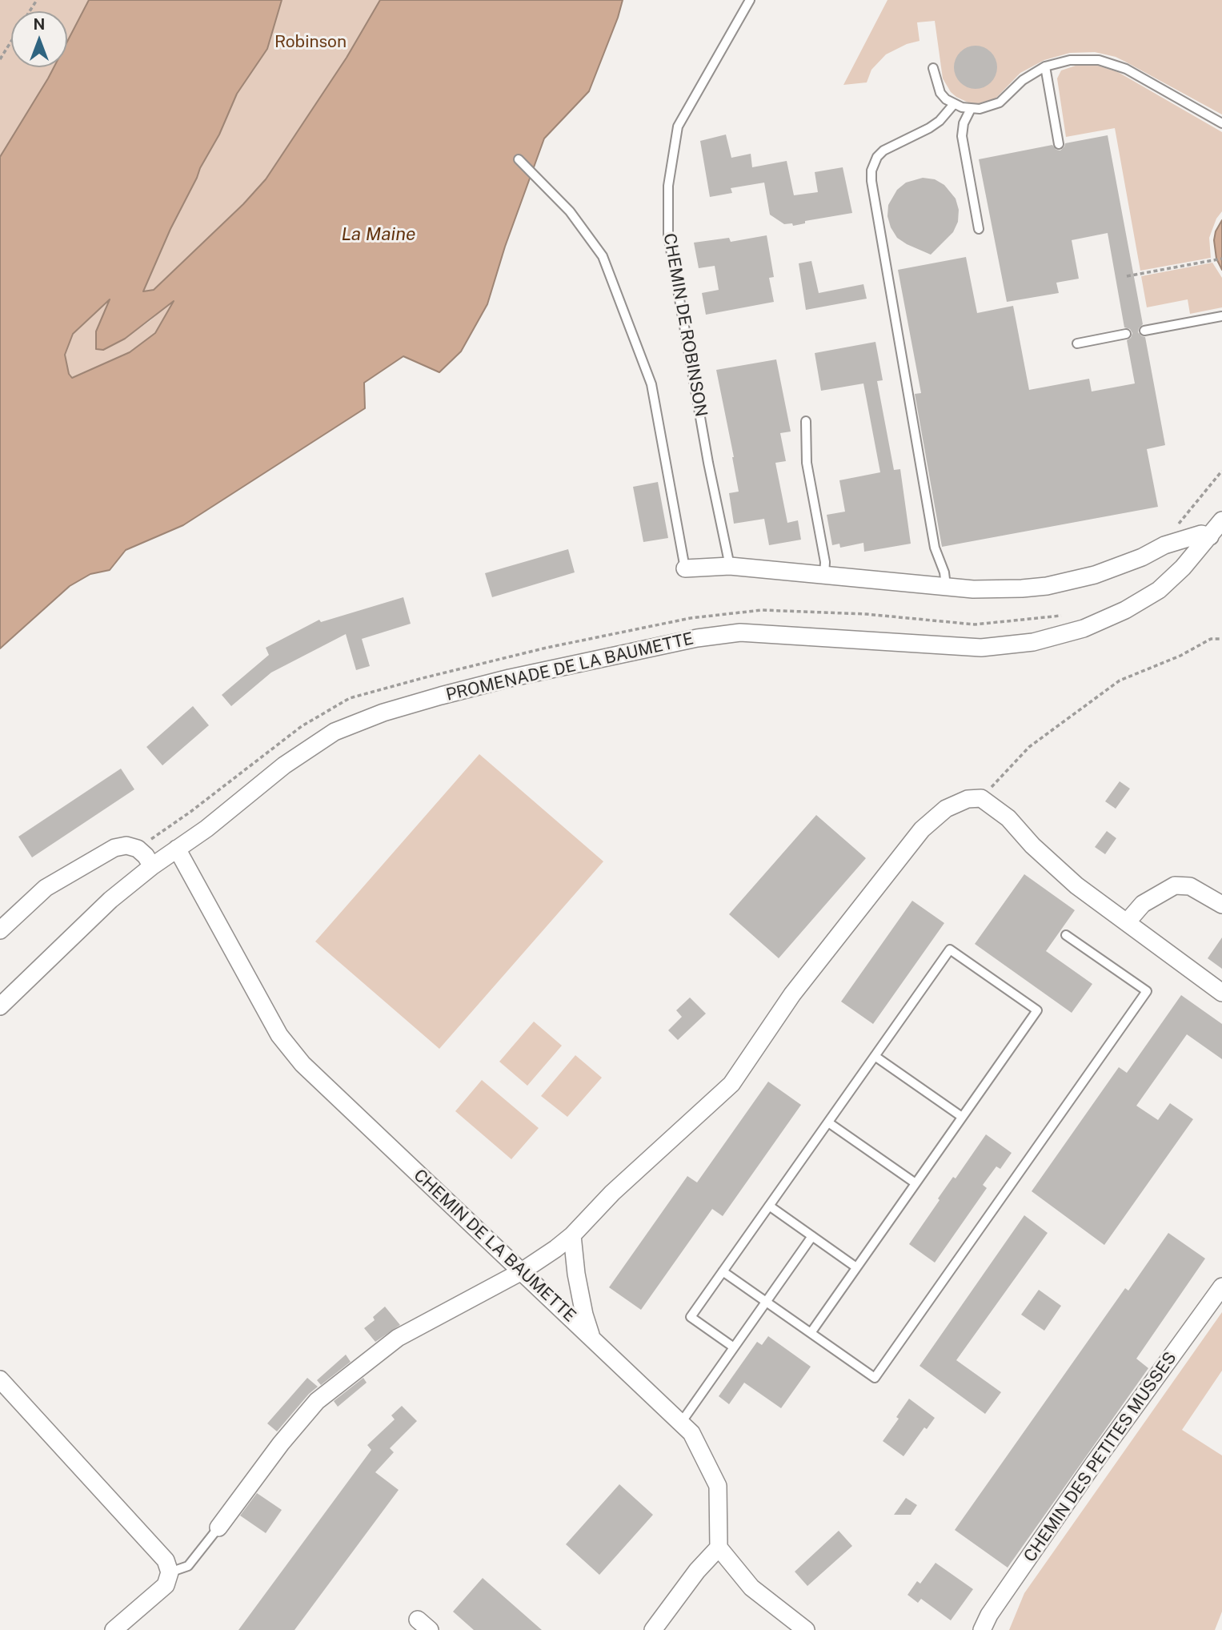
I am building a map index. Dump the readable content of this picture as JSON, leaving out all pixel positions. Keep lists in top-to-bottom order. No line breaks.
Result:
{"streets":{"street":["PROMENADE DE LA BAUMETTE","CHEMIN DE LA BAUMETTE","CHEMIN DES PETITES MUSSES"],"lane":["CHEMIN DE ROBINSON"]},"crossings":[["PROMENADE DE LA BAUMETTE","CHEMIN DE LA BAUMETTE"]],"water":["La Maine"],"parks":["Robinson"],"north":"top"}
